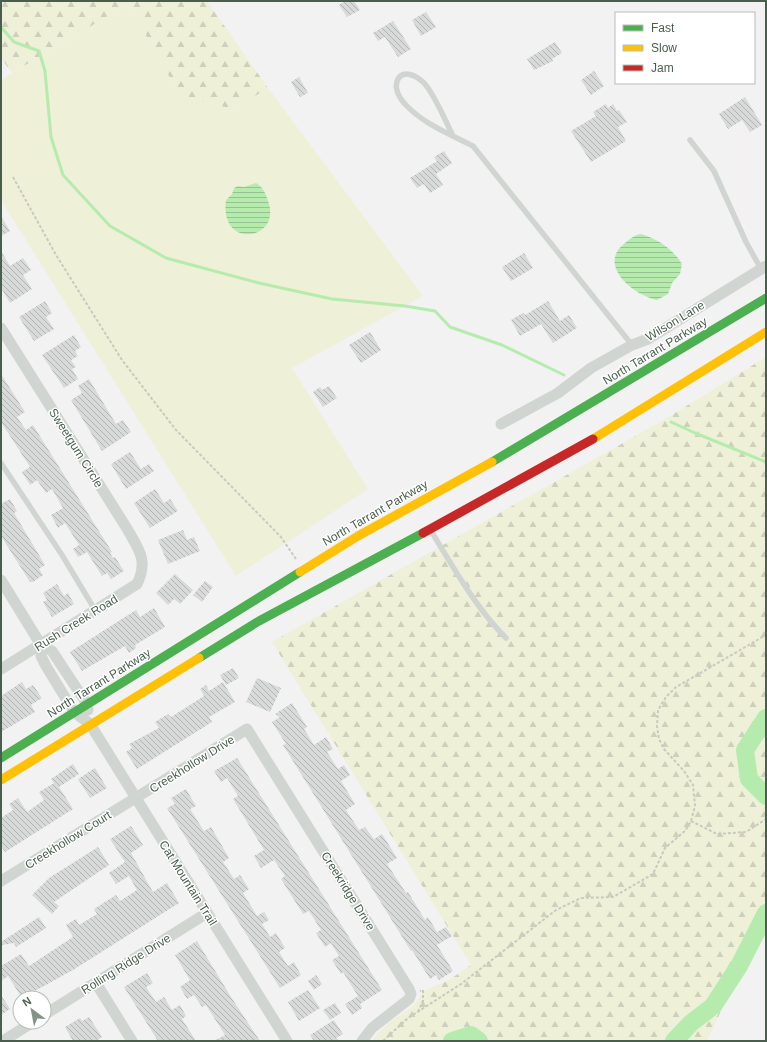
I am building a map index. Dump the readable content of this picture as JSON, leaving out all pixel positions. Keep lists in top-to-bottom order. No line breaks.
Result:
{"streets":{"main road":["North Tarrant Parkway"],"street":["Wilson Lane","Sweetgum Circle","Rush Creek Road","Creekhollow Drive","Creekhollow Court","Cat Mountain Trail","Creekridge Drive","Rolling Ridge Drive"]},"crossings":[["North Tarrant Parkway","Cat Mountain Trail"],["Sweetgum Circle","Rush Creek Road"],["Rush Creek Road","Cat Mountain Trail"],["Creekhollow Drive","Creekhollow Court"],["Creekhollow Drive","Cat Mountain Trail"],["Creekhollow Drive","Creekridge Drive"],["Creekhollow Court","Cat Mountain Trail"],["Cat Mountain Trail","Rolling Ridge Drive"]],"legend":["Fast","Slow","Jam"],"north":"top left"}
